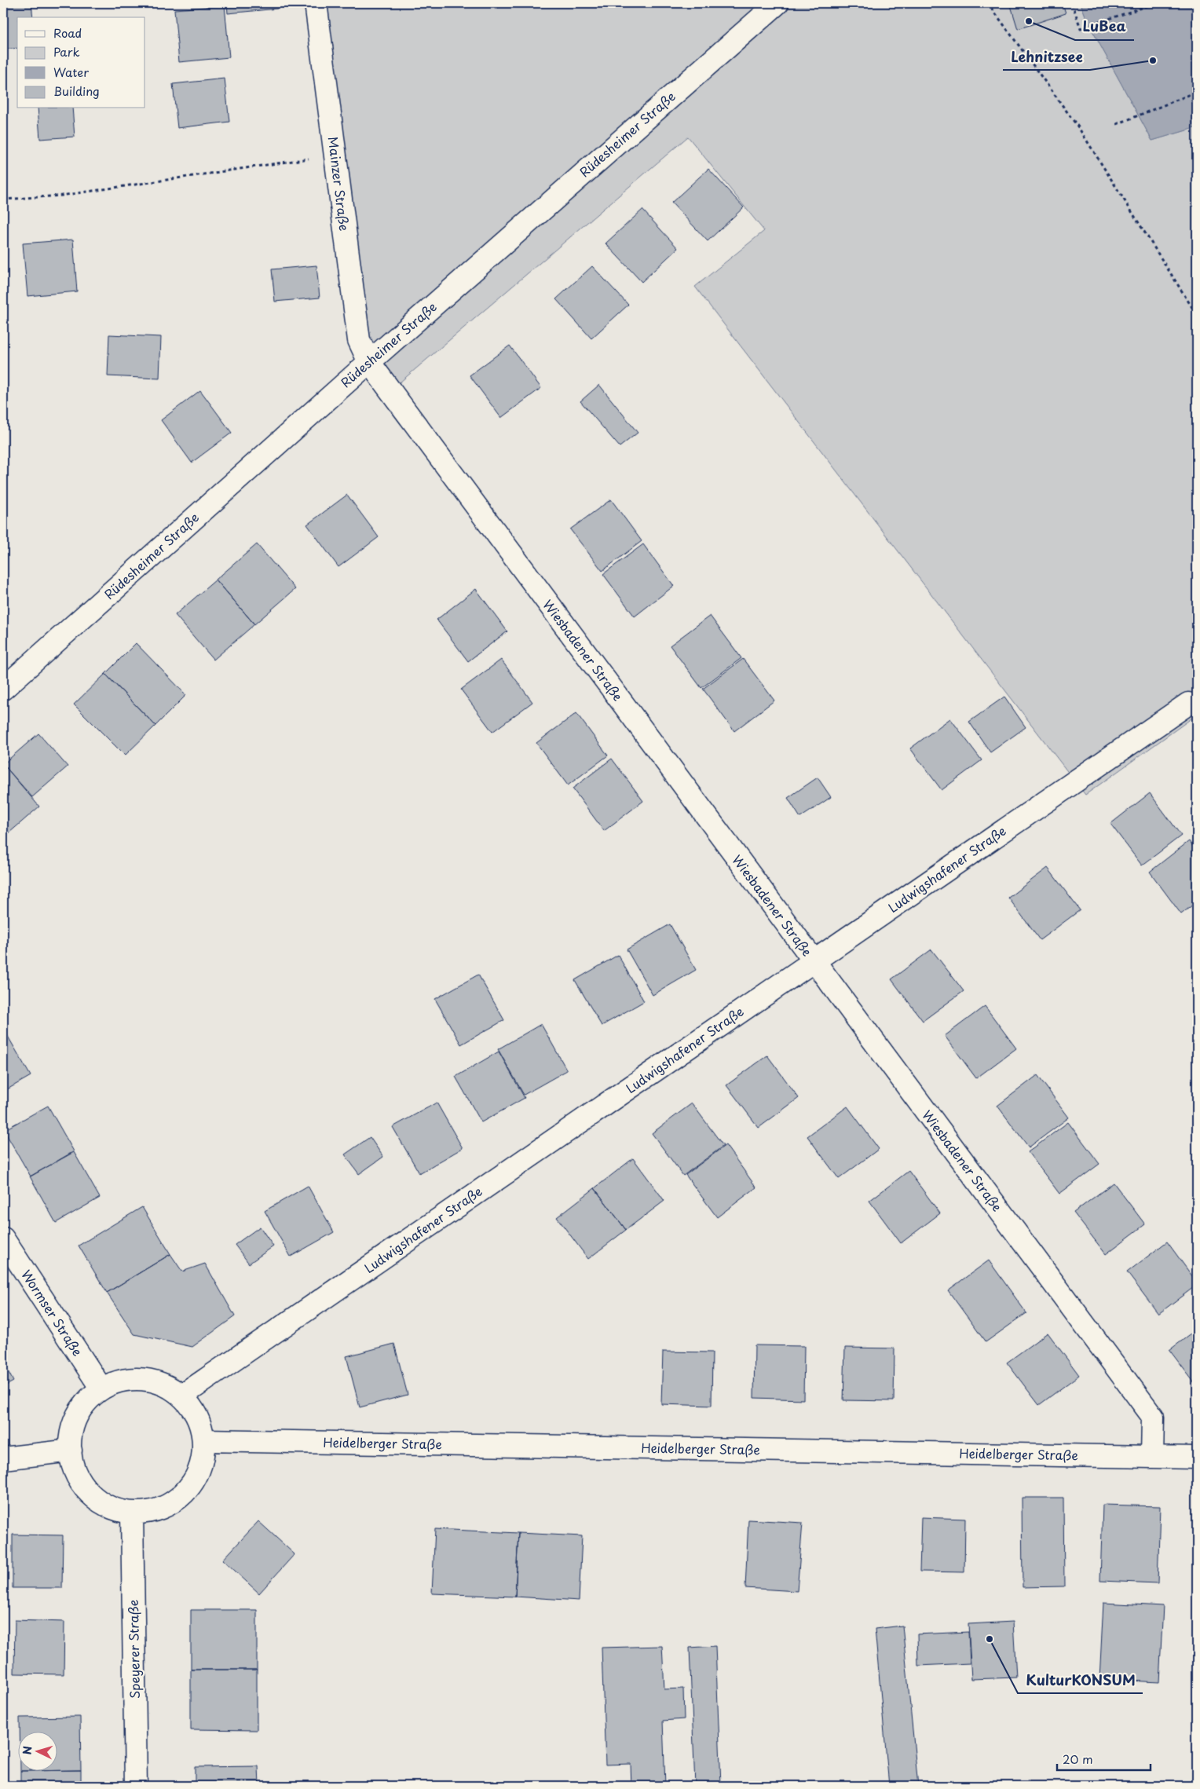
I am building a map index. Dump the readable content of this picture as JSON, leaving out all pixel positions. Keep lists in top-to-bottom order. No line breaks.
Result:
{"streets":{"street":["Rüdesheimer Straße","Mainzer Straße","Wiesbadener Straße","Ludwigshafener Straße","Wormser Straße","Heidelberger Straße","Speyerer Straße"]},"crossings":[["Rüdesheimer Straße","Mainzer Straße"],["Rüdesheimer Straße","Wiesbadener Straße"],["Mainzer Straße","Wiesbadener Straße"],["Wiesbadener Straße","Ludwigshafener Straße"],["Wiesbadener Straße","Heidelberger Straße"],["Ludwigshafener Straße","Wormser Straße"],["Ludwigshafener Straße","Heidelberger Straße"],["Ludwigshafener Straße","Speyerer Straße"],["Wormser Straße","Heidelberger Straße"],["Wormser Straße","Speyerer Straße"],["Heidelberger Straße","Speyerer Straße"]],"places":["LuBea","Lehnitzsee","KulturKONSUM"],"legend":["Road","Park","Water","Building"],"scale_bar":"20 m","north":"left"}
